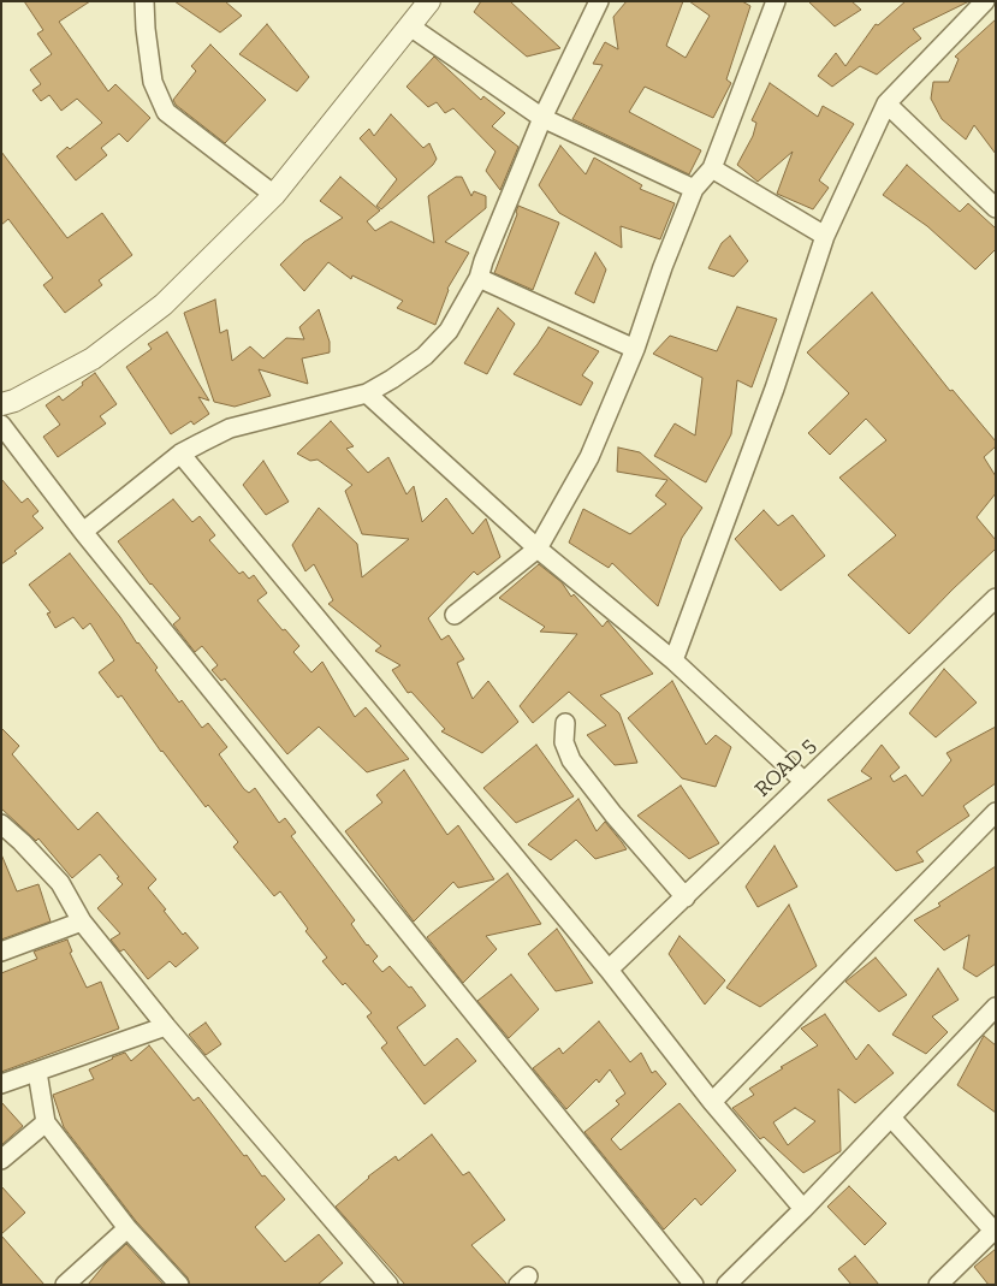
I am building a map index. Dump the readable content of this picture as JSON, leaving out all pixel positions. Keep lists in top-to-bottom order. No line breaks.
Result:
{"streets":{"street":["ROAD 5"]}}
